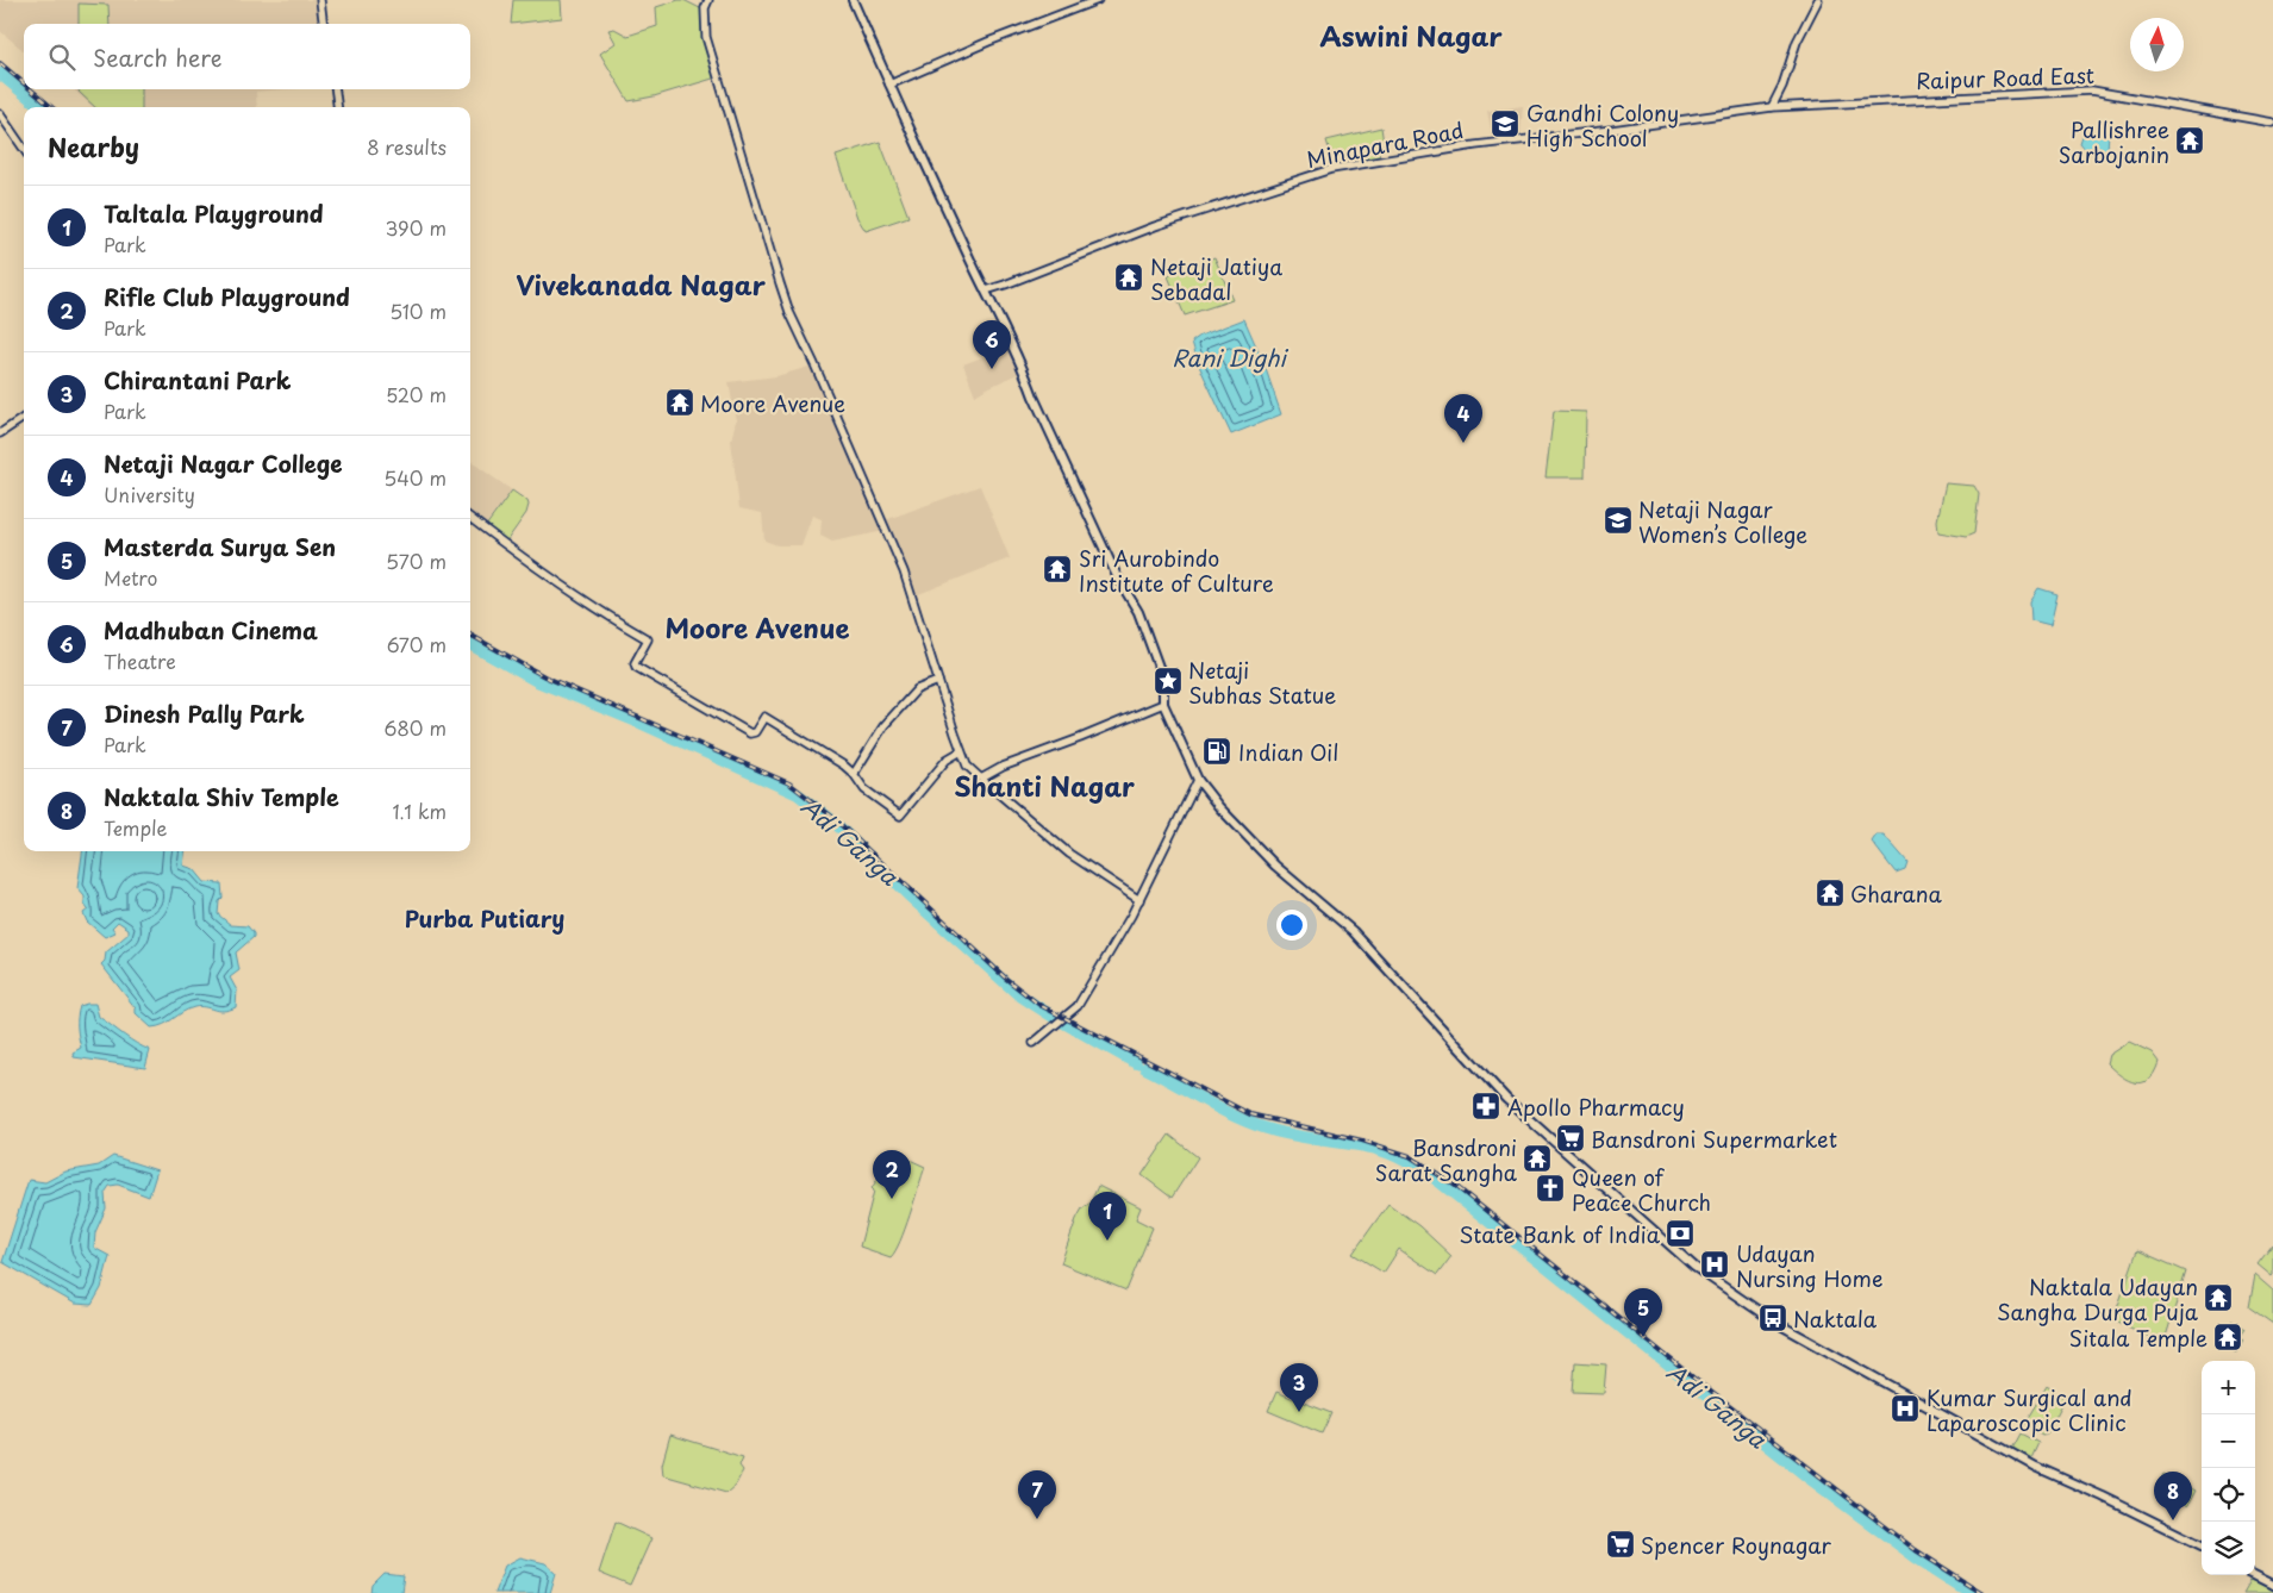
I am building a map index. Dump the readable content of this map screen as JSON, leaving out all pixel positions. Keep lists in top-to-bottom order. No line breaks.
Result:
{"streets":{"street":["Raipur Road East","Minapara Road"]},"crossings":[["Raipur Road East","Minapara Road"]],"districts":["Aswini Nagar","Vivekanada Nagar","Moore Avenue","Shanti Nagar","Purba Putiary"],"water":["Rani Dighi","Adi Ganga"],"places":{"school or university":["Gandhi Colony High School","Netaji Nagar Women’s College"],"temple":["Pallishree Sarbojanin","Netaji Jatiya Sebadal","Moore Avenue","Sri Aurobindo Institute of Culture","Gharana","Bansdroni Sarat Sangha","Naktala Udayan Sangha Durga Puja","Sitala Temple"],"place":["Netaji Subhas Statue"],"fuel station":["Indian Oil"],"pharmacy":["Apollo Pharmacy"],"supermarket":["Bansdroni Supermarket","Spencer Roynagar"],"church":["Queen of Peace Church"],"bank":["State Bank of India"],"hospital":["Udayan Nursing Home","Kumar Surgical and Laparoscopic Clinic"],"bus stop":["Naktala"]},"north":"top","page":{"search":"Search here","heading":["Nearby","8 results"],"list":[{"mark":"1","name":"Taltala Playground","note":"Park","value":"390 m"},{"mark":"2","name":"Rifle Club Playground","note":"Park","value":"510 m"},{"mark":"3","name":"Chirantani Park","note":"Park","value":"520 m"},{"mark":"4","name":"Netaji Nagar College","note":"University","value":"540 m"},{"mark":"5","name":"Masterda Surya Sen","note":"Metro","value":"570 m"},{"mark":"6","name":"Madhuban Cinema","note":"Theatre","value":"670 m"},{"mark":"7","name":"Dinesh Pally Park","note":"Park","value":"680 m"},{"mark":"8","name":"Naktala Shiv Temple","note":"Temple","value":"1.1 km"}],"pins":["6","4","2","1","5","3","7","8"],"map_buttons":["+","−"]}}
